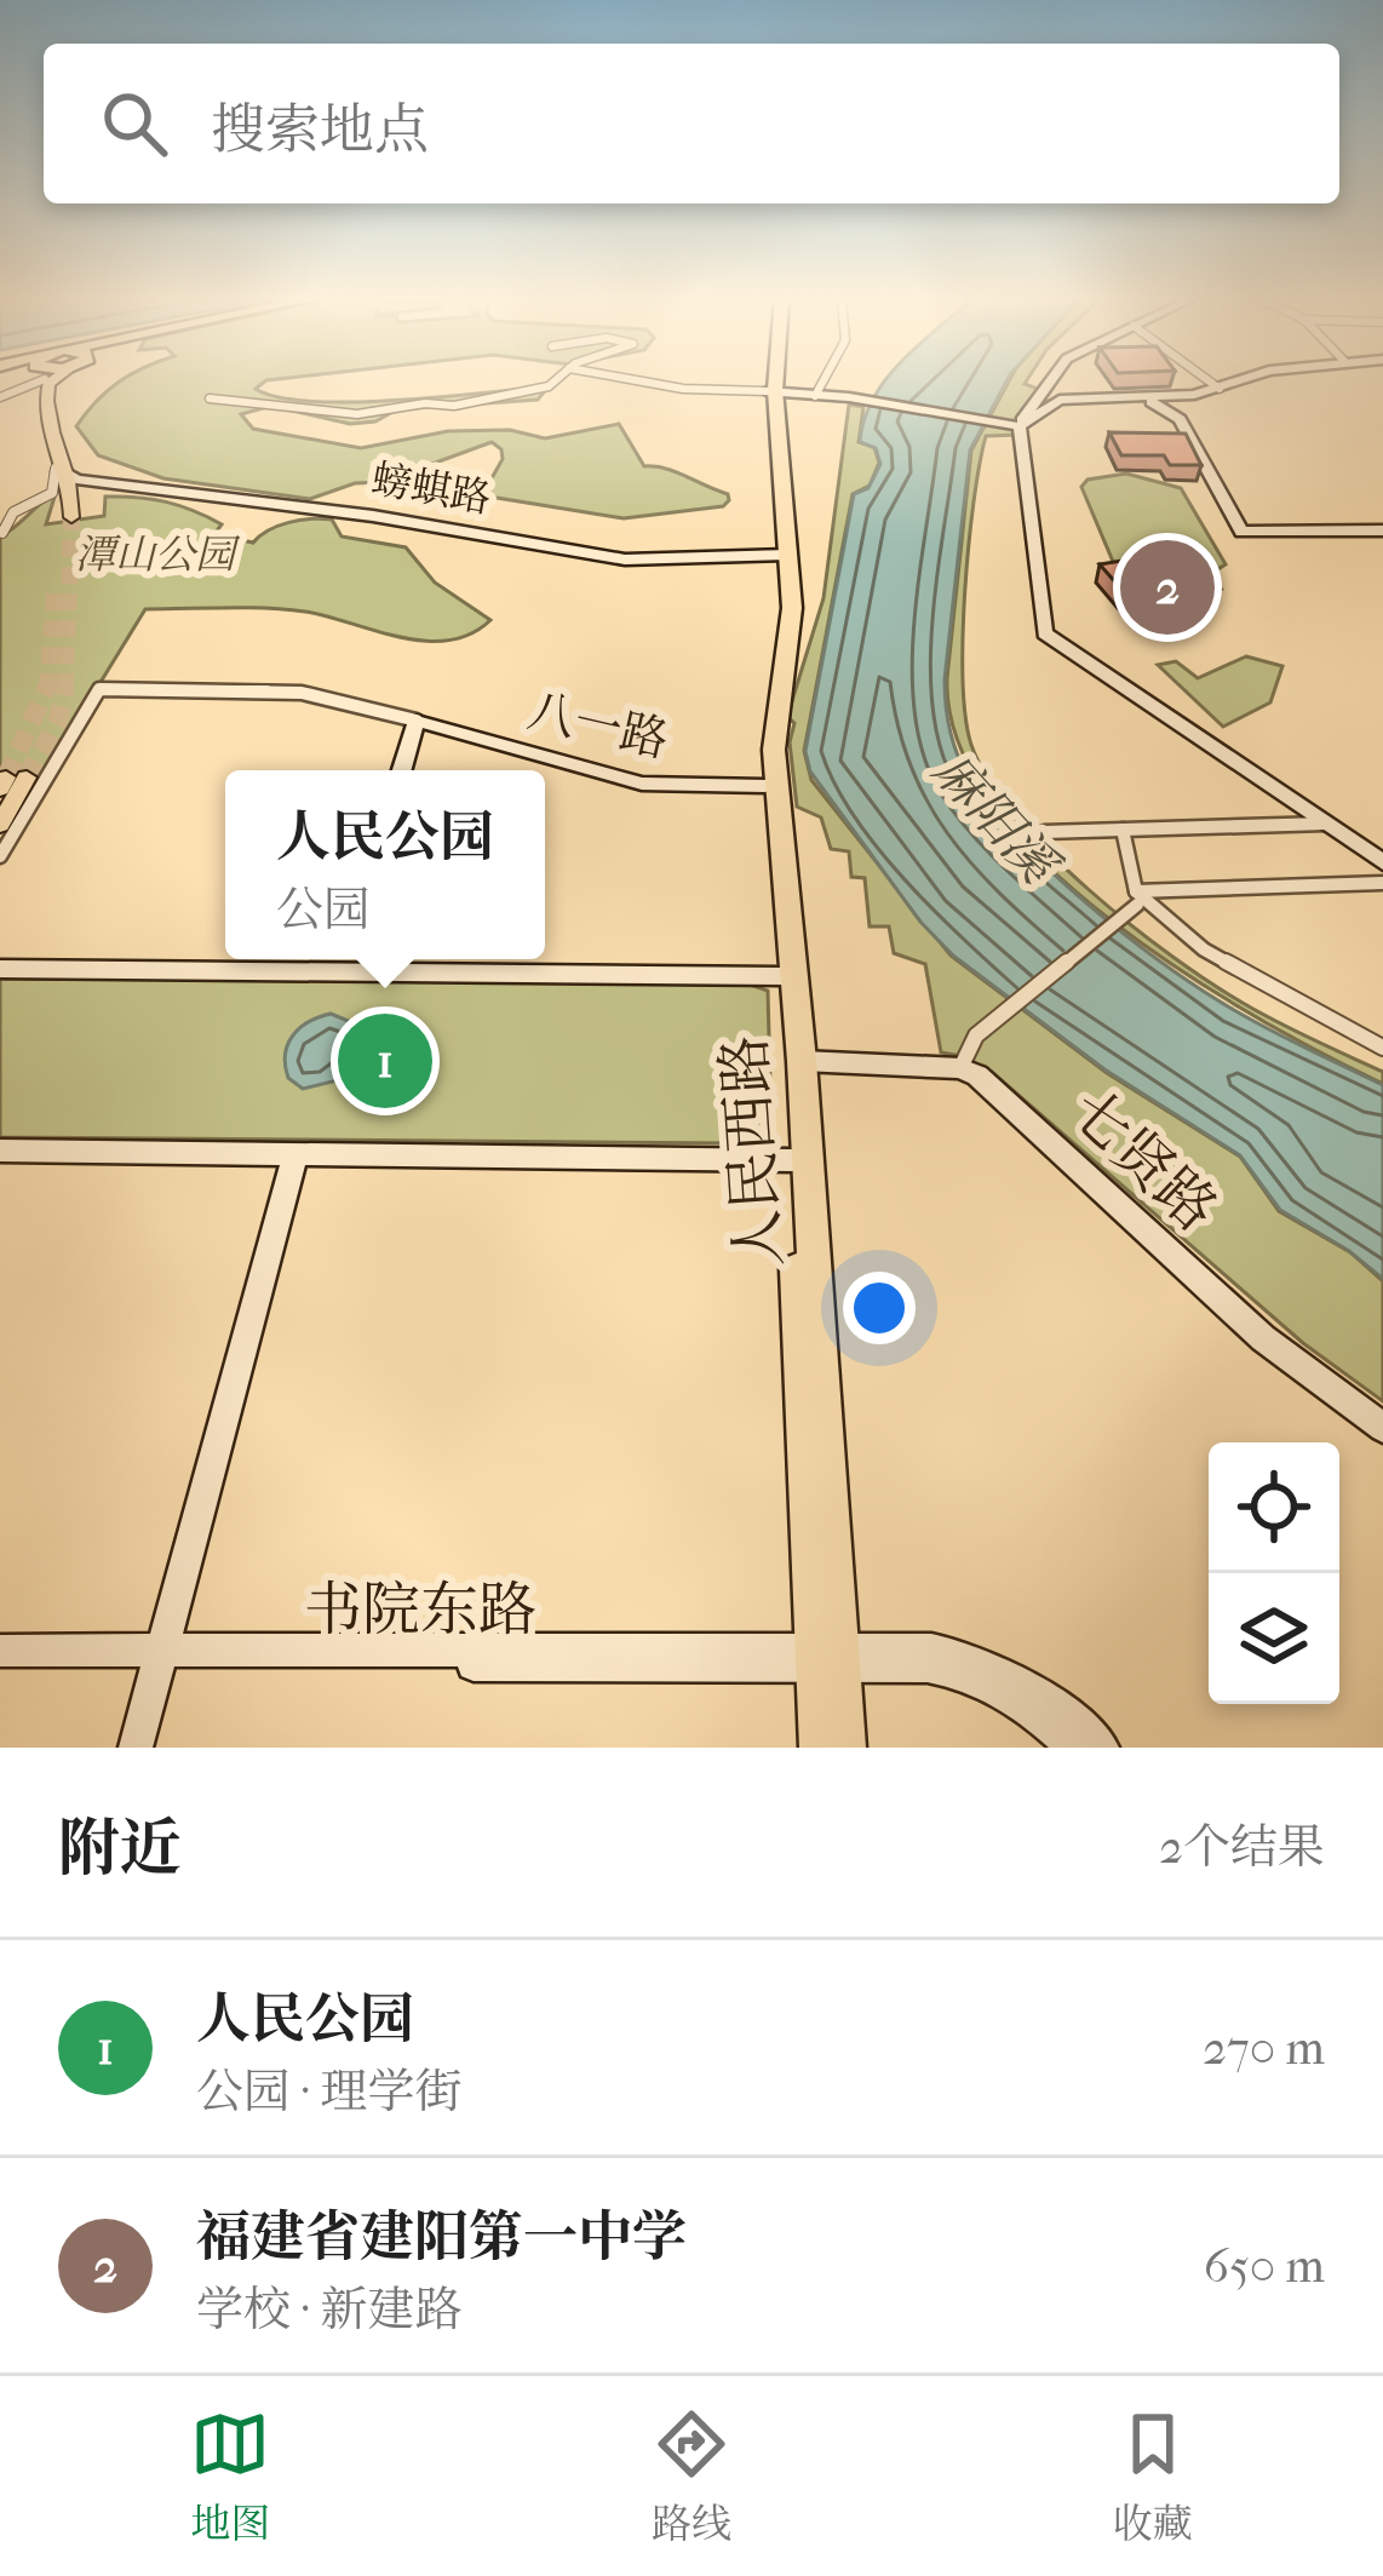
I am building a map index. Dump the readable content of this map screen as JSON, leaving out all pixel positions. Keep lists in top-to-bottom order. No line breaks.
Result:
{"streets":{"highway":["人民西路"],"main road":["八一路","七贤路","书院东路"]},"crossings":[["八一路","人民西路"],["人民西路","书院东路"]],"water":["麻阳溪"],"parks":["潭山公园"],"page":{"search":"搜索地点","pins":["2","1"],"popup":["人民公园","公园"],"heading":["附近","2个结果"],"list":[{"mark":"1","name":"人民公园","note":"公园 · 理学街","value":"270 m"},{"mark":"2","name":"福建省建阳第一中学","note":"学校 · 新建路","value":"650 m"}],"nav":["地图","路线","收藏"]}}
